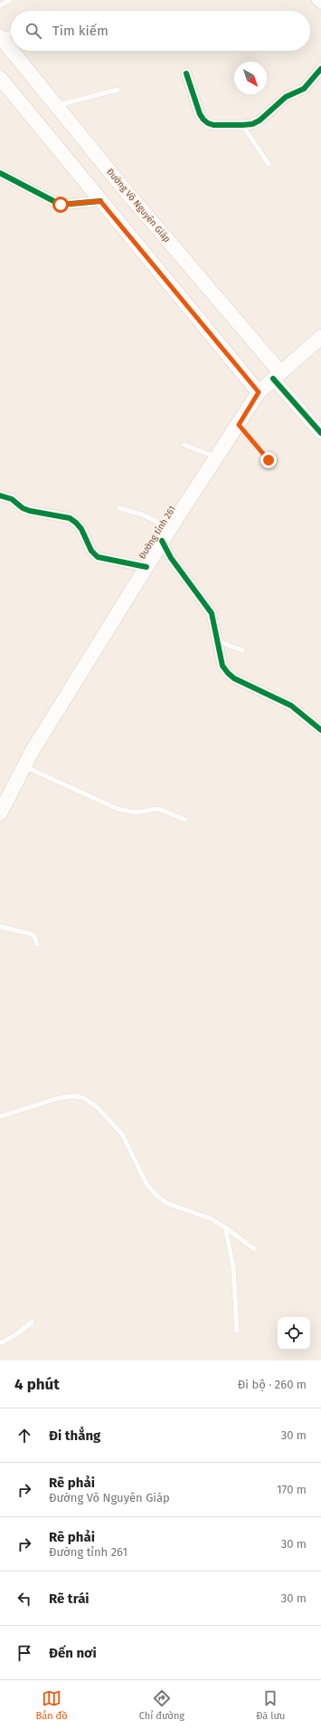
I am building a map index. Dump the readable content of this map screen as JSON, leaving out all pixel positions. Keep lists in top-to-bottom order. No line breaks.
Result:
{"streets":{"main road":["Đường Võ Nguyên Giáp","Đường tỉnh 261"]},"crossings":[["Đường Võ Nguyên Giáp","Đường tỉnh 261"]],"north":"bottom right","page":{"search":"Tìm kiếm","heading":["4 phút","Đi bộ · 260 m"],"list":[["Đi thẳng","30 m"],["Rẽ phải","Đường Võ Nguyên Giáp","170 m"],["Rẽ phải","Đường tỉnh 261","30 m"],["Rẽ trái","30 m"],"Đến nơi"],"nav":["Bản đồ","Chỉ đường","Đã lưu"]}}
